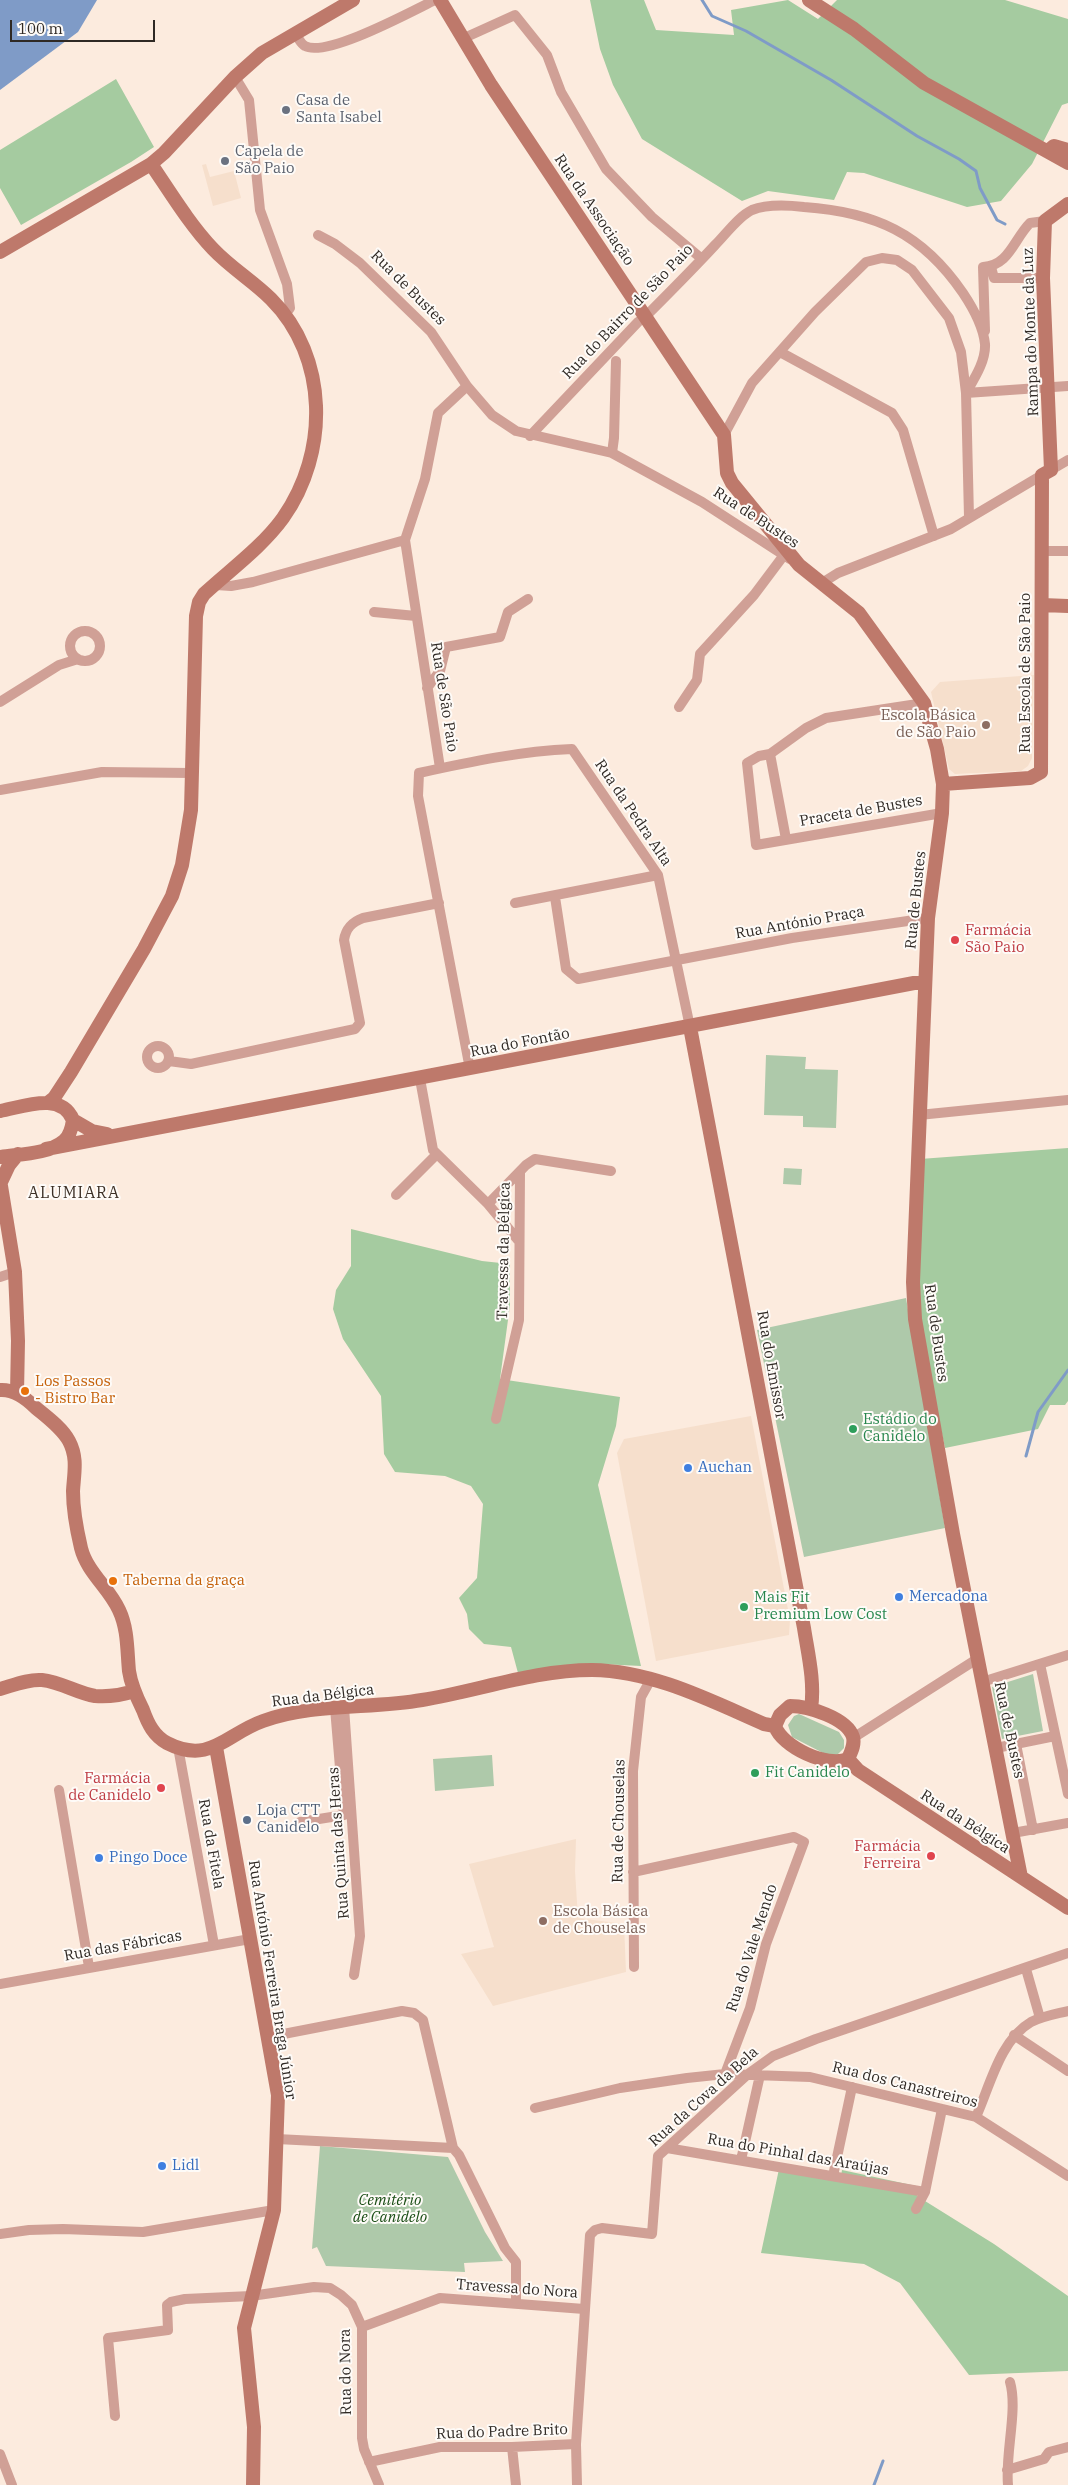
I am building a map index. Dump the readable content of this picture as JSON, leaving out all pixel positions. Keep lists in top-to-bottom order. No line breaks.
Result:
{"streets":{"main road":["Rua da Associação","Rua de Bustes","Rampa do Monte da Luz","Rua Escola de São Paio","Rua do Fontão","Rua do Emissor","Rua da Bélgica","Rua António Ferreira Braga Júnior"],"street":["Rua do Bairro de São Paio","Rua de São Paio","Praceta de Bustes","Rua da Pedra Alta","Rua António Praça","Travessa da Bélgica","Rua de Chouselas","Rua Quinta das Heras","Rua da Fitela","Rua das Fábricas","Rua do Vale Mendo","Rua dos Canastreiros","Rua da Cova da Bela","Rua do Pinhal das Araújas","Travessa do Nora","Rua do Nora","Rua do Padre Brito"]},"crossings":[["Rua da Associação","Rua do Bairro de São Paio"],["Rua de Bustes","Rua do Bairro de São Paio"],["Rua de Bustes","Rua Escola de São Paio"],["Rua de Bustes","Rua de São Paio"],["Rua de Bustes","Praceta de Bustes"],["Rua de Bustes","Rua António Praça"],["Rua de Bustes","Rua do Fontão"],["Rua de Bustes","Rua da Bélgica"],["Rampa do Monte da Luz","Rua Escola de São Paio"],["Rua de São Paio","Rua da Pedra Alta"],["Rua de São Paio","Rua do Fontão"],["Rua da Pedra Alta","Rua António Praça"],["Rua da Pedra Alta","Rua do Fontão"],["Rua da Pedra Alta","Rua do Emissor"],["Rua do Fontão","Rua do Emissor"],["Rua da Bélgica","Rua de Chouselas"],["Rua da Bélgica","Rua Quinta das Heras"],["Rua da Bélgica","Rua da Fitela"],["Rua da Bélgica","Rua António Ferreira Braga Júnior"],["Rua de Chouselas","Rua do Vale Mendo"],["Rua da Fitela","Rua das Fábricas"],["Rua das Fábricas","Rua António Ferreira Braga Júnior"],["Rua do Vale Mendo","Rua dos Canastreiros"],["Rua António Ferreira Braga Júnior","Rua do Nora"],["Rua dos Canastreiros","Rua da Cova da Bela"],["Rua da Cova da Bela","Rua do Pinhal das Araújas"],["Rua da Cova da Bela","Travessa do Nora"],["Rua da Cova da Bela","Rua do Padre Brito"],["Travessa do Nora","Rua do Nora"],["Rua do Nora","Rua do Padre Brito"]],"districts":["ALUMIARA"],"parks":["Cemitério de Canidelo"],"places":["Casa de Santa Isabel","Capela de São Paio","Escola Básica de São Paio","Farmácia São Paio","Los Passos - Bistro Bar","Estádio do Canidelo","Auchan","Taberna da graça","Mercadona","Mais Fit Premium Low Cost","Fit Canidelo","Farmácia de Canidelo","Loja CTT Canidelo","Farmácia Ferreira","Pingo Doce","Escola Básica de Chouselas","Lidl"],"scale_bar":"100 m"}
